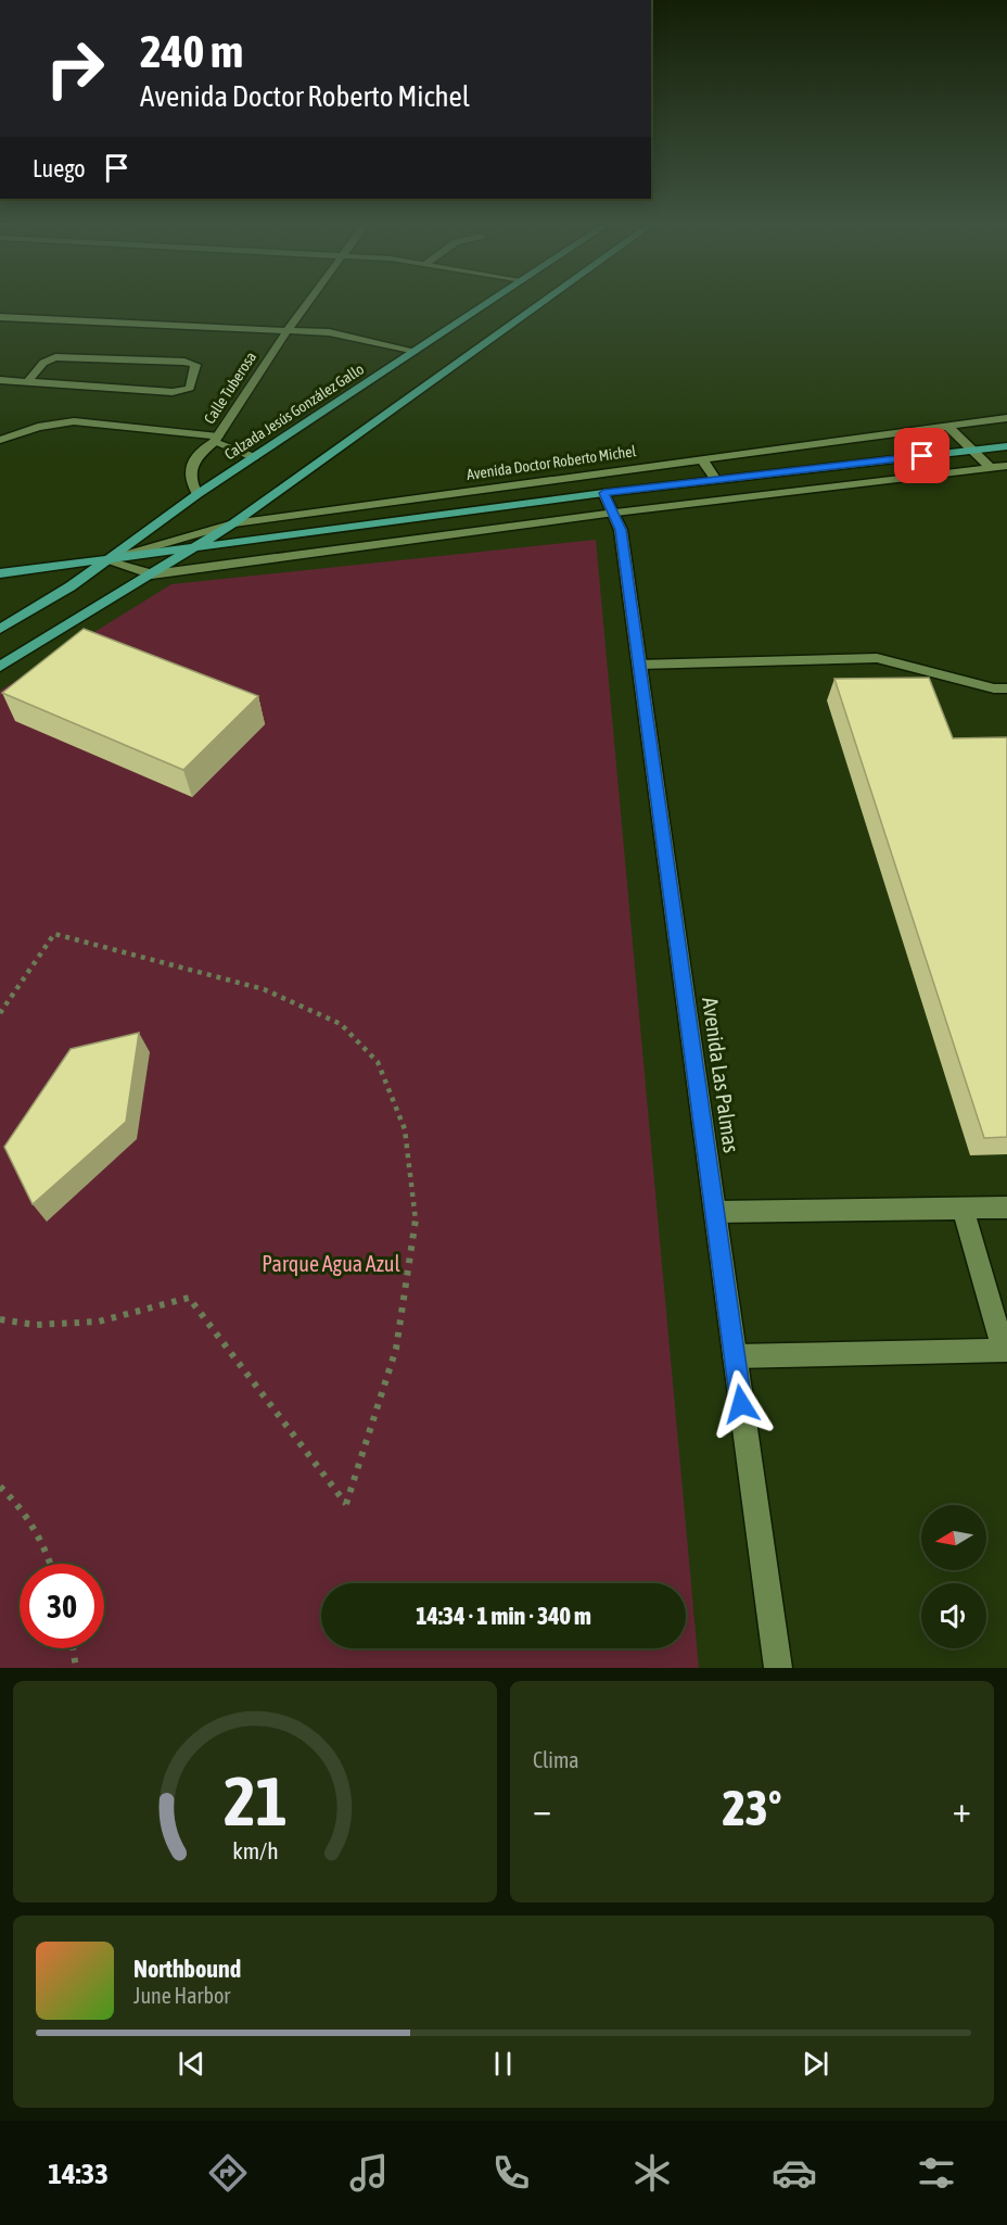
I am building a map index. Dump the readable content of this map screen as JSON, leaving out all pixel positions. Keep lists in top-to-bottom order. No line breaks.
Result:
{"streets":{"main road":["Calzada Jesús González Gallo","Avenida Doctor Roberto Michel"],"street":["Calle Tuberosa","Avenida Las Palmas"]},"crossings":[["Calle Tuberosa","Calzada Jesús González Gallo"],["Calzada Jesús González Gallo","Avenida Doctor Roberto Michel"],["Avenida Doctor Roberto Michel","Avenida Las Palmas"]],"parks":["Parque Agua Azul"],"north":"left","page":{"turn":["240 m","Avenida Doctor Roberto Michel"],"then":"Luego","limit":"30","trip":"14:34 · 1 min · 340 m","tile":"Clima","heat":["−","23°","+"],"song":["Northbound","June Harbor"],"tabs":"14:33","gauge":["21","km/h"]}}
